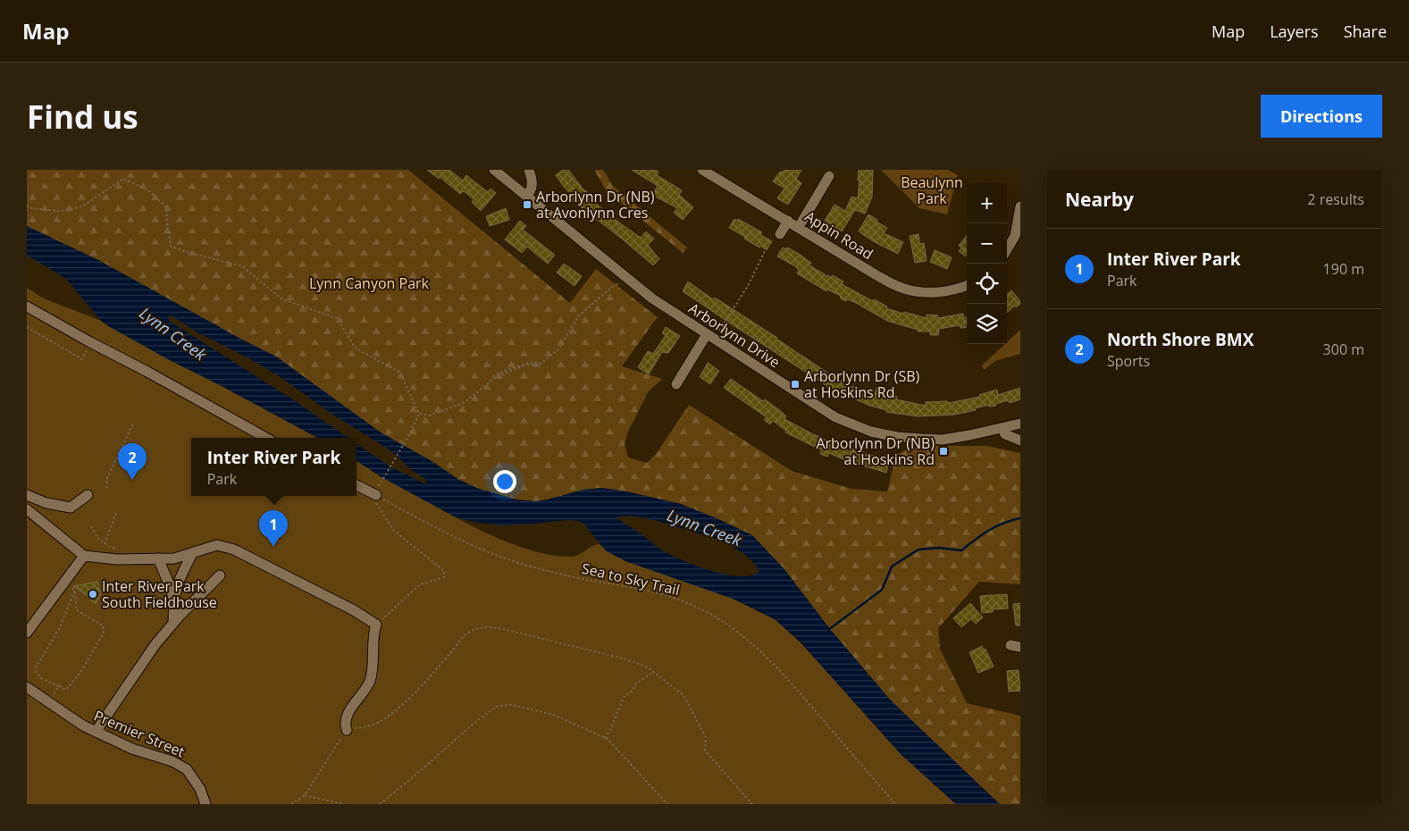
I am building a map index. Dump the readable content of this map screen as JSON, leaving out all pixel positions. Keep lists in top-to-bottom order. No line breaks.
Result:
{"streets":{"street":["Appin Road","Arborlynn Drive","Premier Street"],"path":["Sea to Sky Trail"]},"water":["Lynn Creek"],"parks":["Beaulynn Park","Lynn Canyon Park"],"places":{"transit":["Arborlynn Dr (NB) at Avonlynn Cres","Arborlynn Dr (SB) at Hoskins Rd","Arborlynn Dr (NB) at Hoskins Rd"],"other":["Inter River Park South Fieldhouse"]},"page":{"header":"Map","nav":["Map","Layers","Share"],"buttons":"Directions","title":"Find us","heading":["Nearby","2 results"],"map_buttons":["+","−"],"list":[{"mark":"1","name":"Inter River Park","note":"Park","value":"190 m"},{"mark":"2","name":"North Shore BMX","note":"Sports","value":"300 m"}],"popup":["Inter River Park","Park"],"pins":["2","1"]}}
